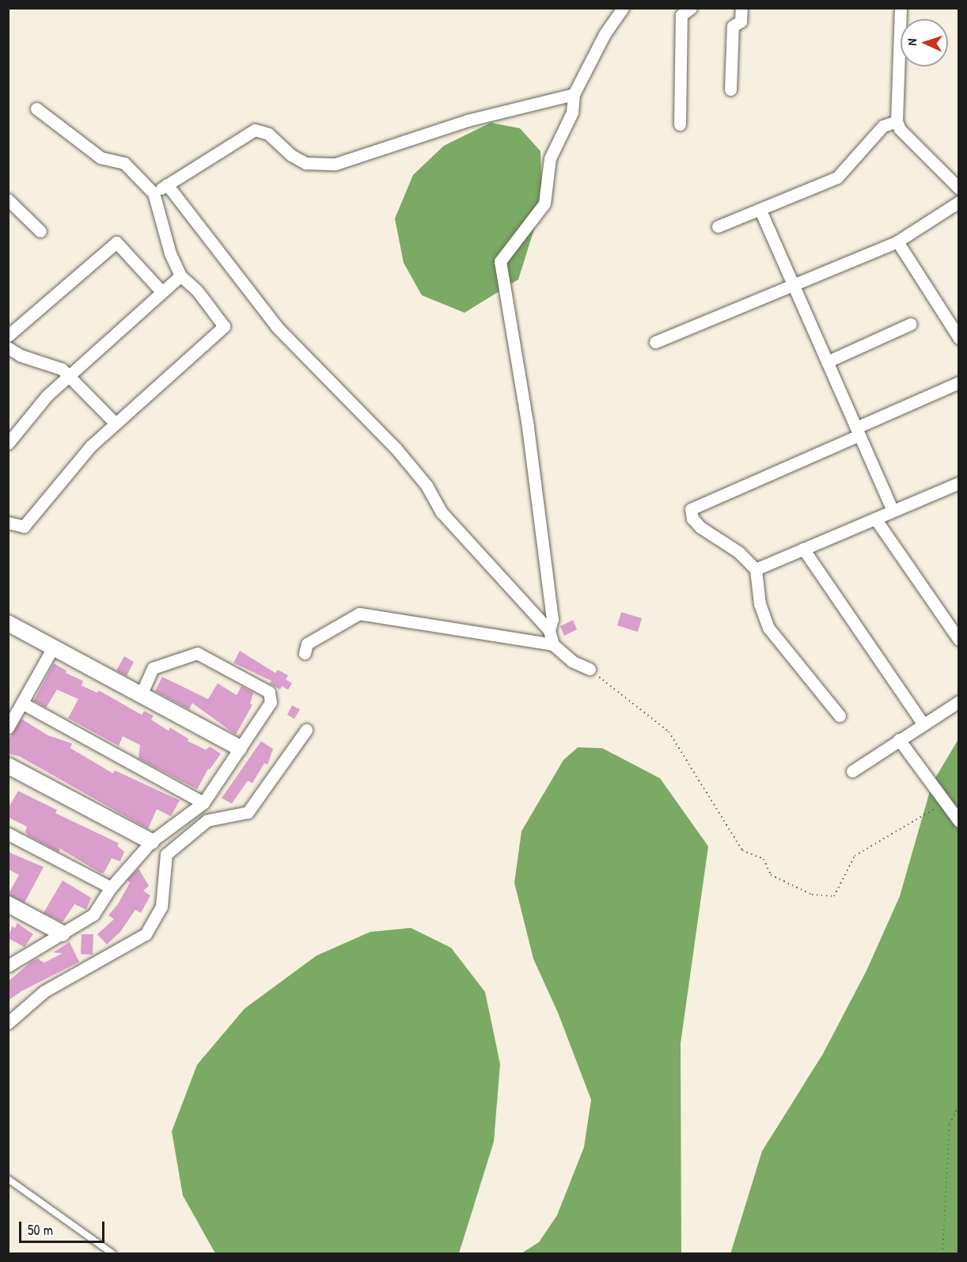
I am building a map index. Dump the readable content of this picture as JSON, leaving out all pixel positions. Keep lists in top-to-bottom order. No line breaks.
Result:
{"scale_bar":"50 m","north":"left"}
